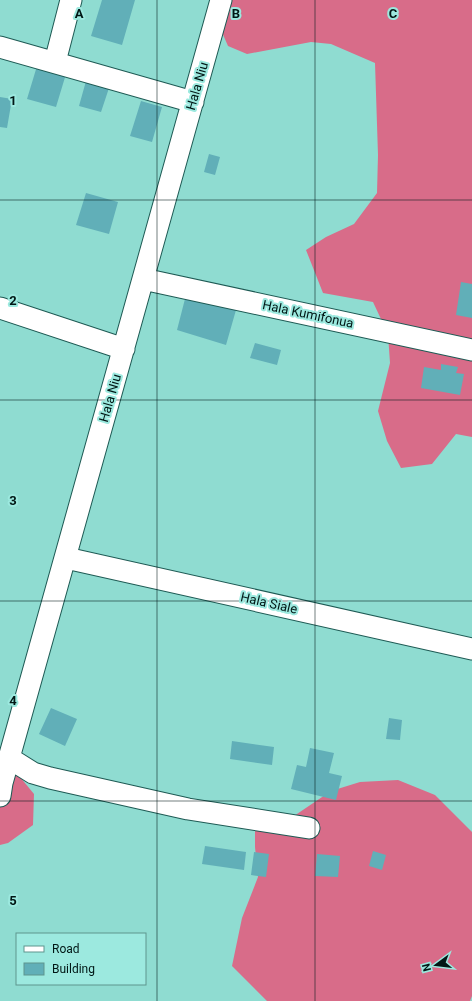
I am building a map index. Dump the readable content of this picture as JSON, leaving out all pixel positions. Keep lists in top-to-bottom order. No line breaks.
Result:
{"streets":{"street":["Hala Niu","Hala Kumifonua","Hala Siale"]},"crossings":[["Hala Niu","Hala Kumifonua"],["Hala Niu","Hala Siale"]],"legend":["Road","Building"],"north":"left","grid":{"columns":["A","B","C"],"rows":["1","2","3","4","5"]}}
